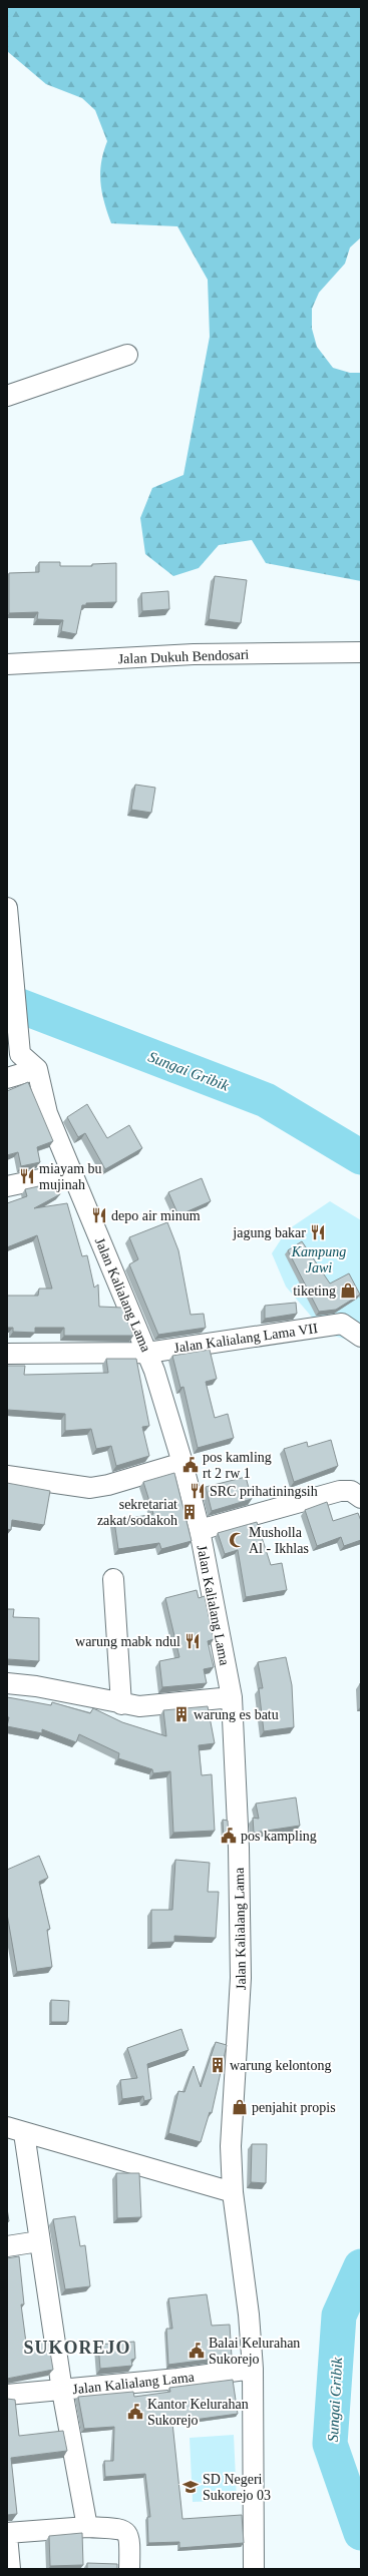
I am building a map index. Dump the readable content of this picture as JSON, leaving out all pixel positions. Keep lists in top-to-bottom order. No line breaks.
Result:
{"streets":{"street":["Jalan Dukuh Bendosari","Jalan Kalialang Lama","Jalan Kalialang Lama VII"]},"crossings":[["Jalan Kalialang Lama","Jalan Kalialang Lama VII"]],"districts":["SUKOREJO"],"water":["Sungai Gribik"],"parks":["Kampung Jawi"],"places":{"restaurant":["miayam bu mujinah","depo air minum","jagung bakar","SRC prihatiningsih","warung mabk ndul"],"shop":["tiketing","penjahit propis"],"public building":["pos kamling rt 2 rw 1","pos kampling","Balai Kelurahan Sukorejo","Kantor Kelurahan Sukorejo"],"building":["sekretariat zakat/sodakoh","warung es batu","warung kelontong"],"mosque":["Musholla Al - Ikhlas"],"school or university":["SD Negeri Sukorejo 03"]}}
